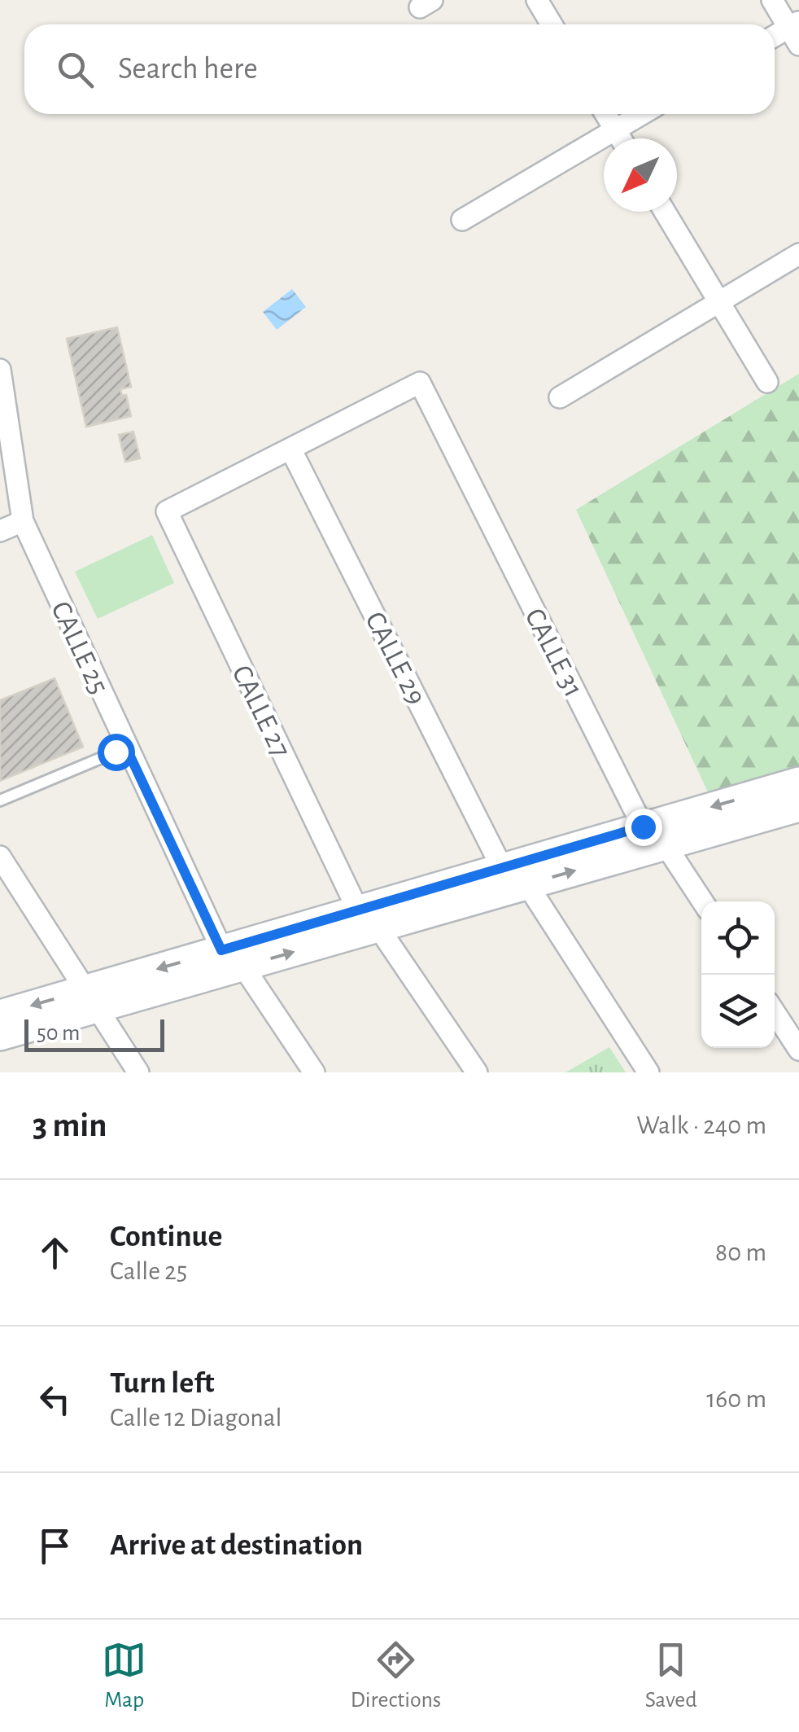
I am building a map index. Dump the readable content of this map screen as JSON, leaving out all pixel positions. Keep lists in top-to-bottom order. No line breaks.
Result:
{"streets":{"street":["CALLE 25","CALLE 31","CALLE 29","CALLE 27"]},"crossings":[["CALLE 31","CALLE 29"],["CALLE 31","CALLE 27"],["CALLE 29","CALLE 27"]],"scale_bar":"50 m","north":"bottom left","page":{"search":"Search here","scale":"50 m","heading":["3 min","Walk · 240 m"],"list":[["Continue","Calle 25","80 m"],["Turn left","Calle 12 Diagonal","160 m"],"Arrive at destination"],"nav":["Map","Directions","Saved"]}}
